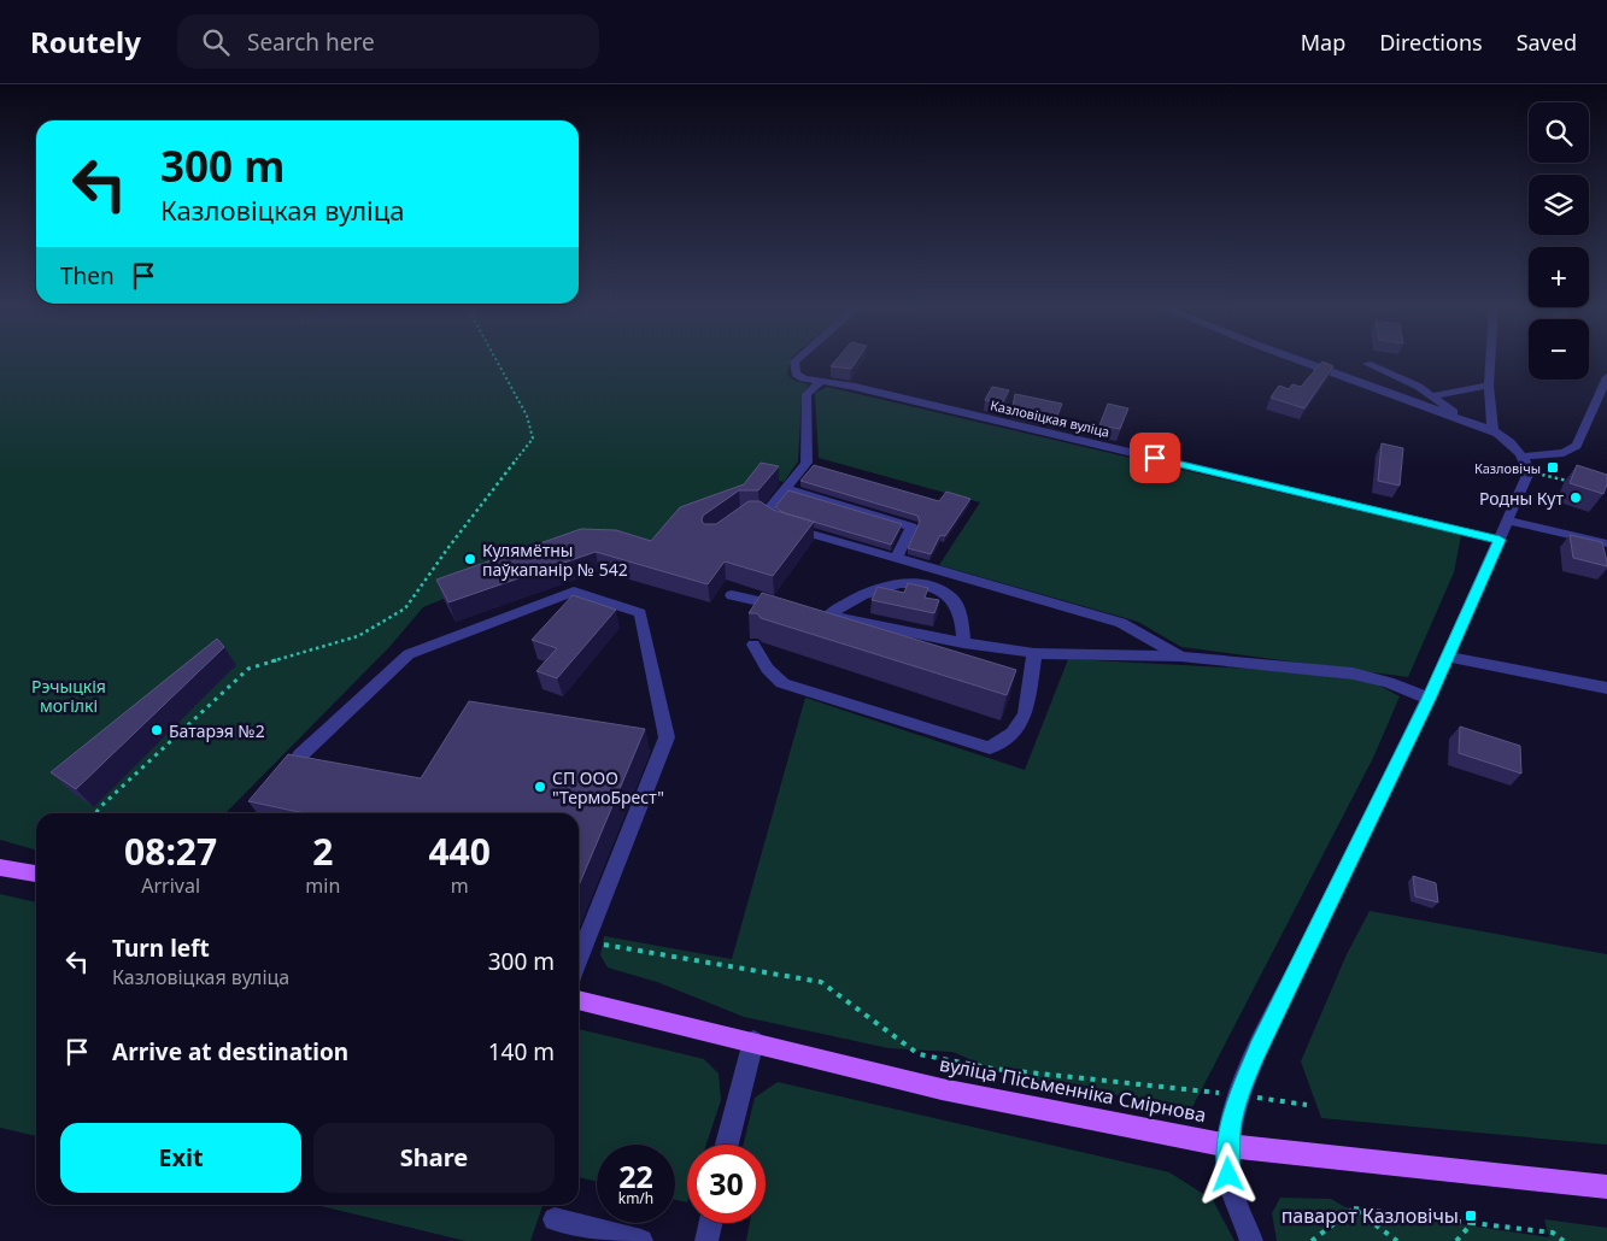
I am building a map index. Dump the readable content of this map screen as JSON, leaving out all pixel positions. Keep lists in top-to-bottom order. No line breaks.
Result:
{"streets":{"main road":["вуліца Пісьменніка Смірнова"],"street":["Казловіцкая вуліца"]},"parks":["Рэчыцкія могілкі"],"places":{"transit":["Казловічы","паварот Казловічы"],"other":["Родны Кут","Кулямётны паўкапанір № 542","Батарэя №2","СП ООО \"ТермоБрест\""]},"page":{"header":"Routely","search":"Search here","nav":["Map","Directions","Saved"],"map_buttons":["+","−"],"turn":["300 m","Казловіцкая вуліца"],"then":"Then","eta":["08:27","Arrival","2","min","440","m"],"list":[{"name":"Turn left","note":"Казловіцкая вуліца","value":"300 m"},{"name":"Arrive at destination","value":"140 m"}],"buttons":["Exit","Share"],"speed":"22 km/h","limit":"30"}}
